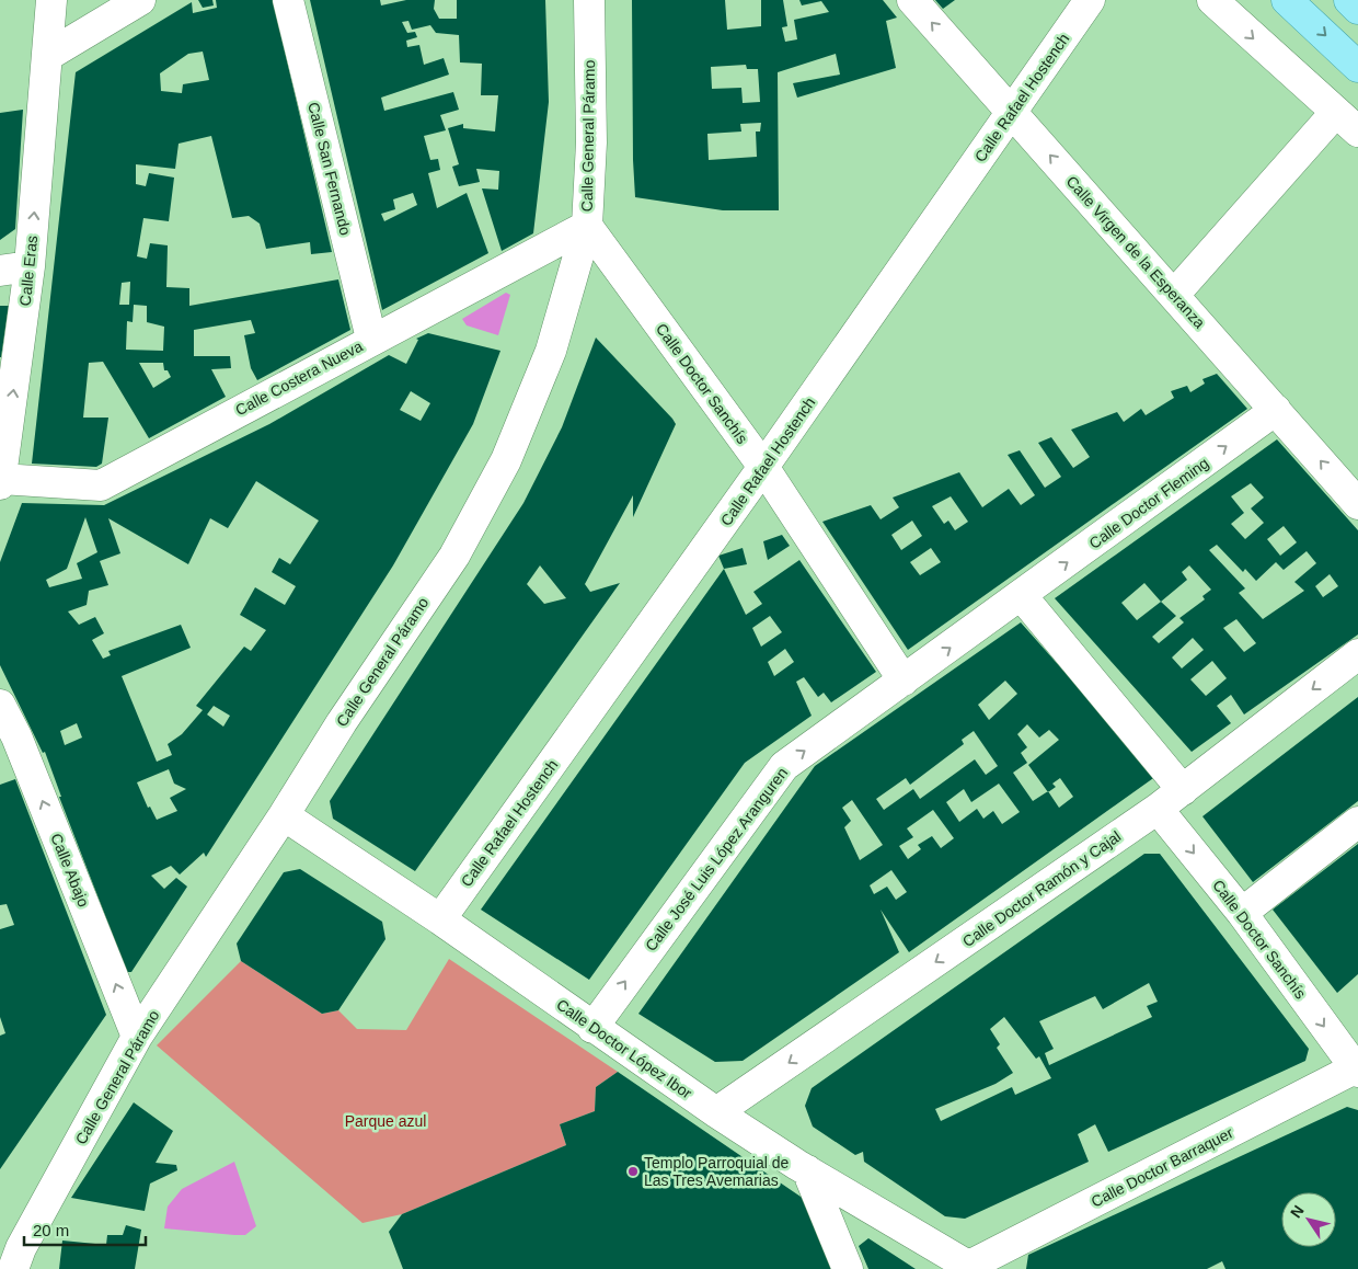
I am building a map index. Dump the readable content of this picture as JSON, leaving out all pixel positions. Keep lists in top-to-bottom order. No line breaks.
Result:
{"streets":{"street":["Calle Rafael Hostench","Calle General Páramo","Calle San Fernando","Calle Virgen de la Esperanza","Calle Eras","Calle Costera Nueva","Calle Doctor Sanchís","Calle Doctor Fleming","Calle José Luis López Aranguren","Calle Abajo","Calle Doctor Ramón y Cajal","Calle Doctor López Ibor","Calle Doctor Barraquer"]},"crossings":[["Calle Rafael Hostench","Calle Virgen de la Esperanza"],["Calle Rafael Hostench","Calle Doctor Sanchís"],["Calle Rafael Hostench","Calle Doctor López Ibor"],["Calle General Páramo","Calle Costera Nueva"],["Calle General Páramo","Calle Doctor Sanchís"],["Calle General Páramo","Calle Abajo"],["Calle General Páramo","Calle Doctor López Ibor"],["Calle San Fernando","Calle Costera Nueva"],["Calle Virgen de la Esperanza","Calle Doctor Fleming"],["Calle Eras","Calle Costera Nueva"],["Calle Costera Nueva","Calle Doctor Sanchís"],["Calle Doctor Sanchís","Calle José Luis López Aranguren"],["Calle Doctor Sanchís","Calle Doctor Ramón y Cajal"],["Calle Doctor Sanchís","Calle Doctor Barraquer"],["Calle Doctor Fleming","Calle José Luis López Aranguren"],["Calle José Luis López Aranguren","Calle Doctor López Ibor"],["Calle Doctor Ramón y Cajal","Calle Doctor López Ibor"],["Calle Doctor López Ibor","Calle Doctor Barraquer"]],"one_way":["Calle Eras","Calle Doctor Sanchís","Calle Doctor Fleming","Calle José Luis López Aranguren","Calle Abajo","Calle Doctor Ramón y Cajal"],"parks":["Parque azul"],"places":["Templo Parroquial de Las Tres Avemarias"],"scale_bar":"20 m","north":"top left"}
